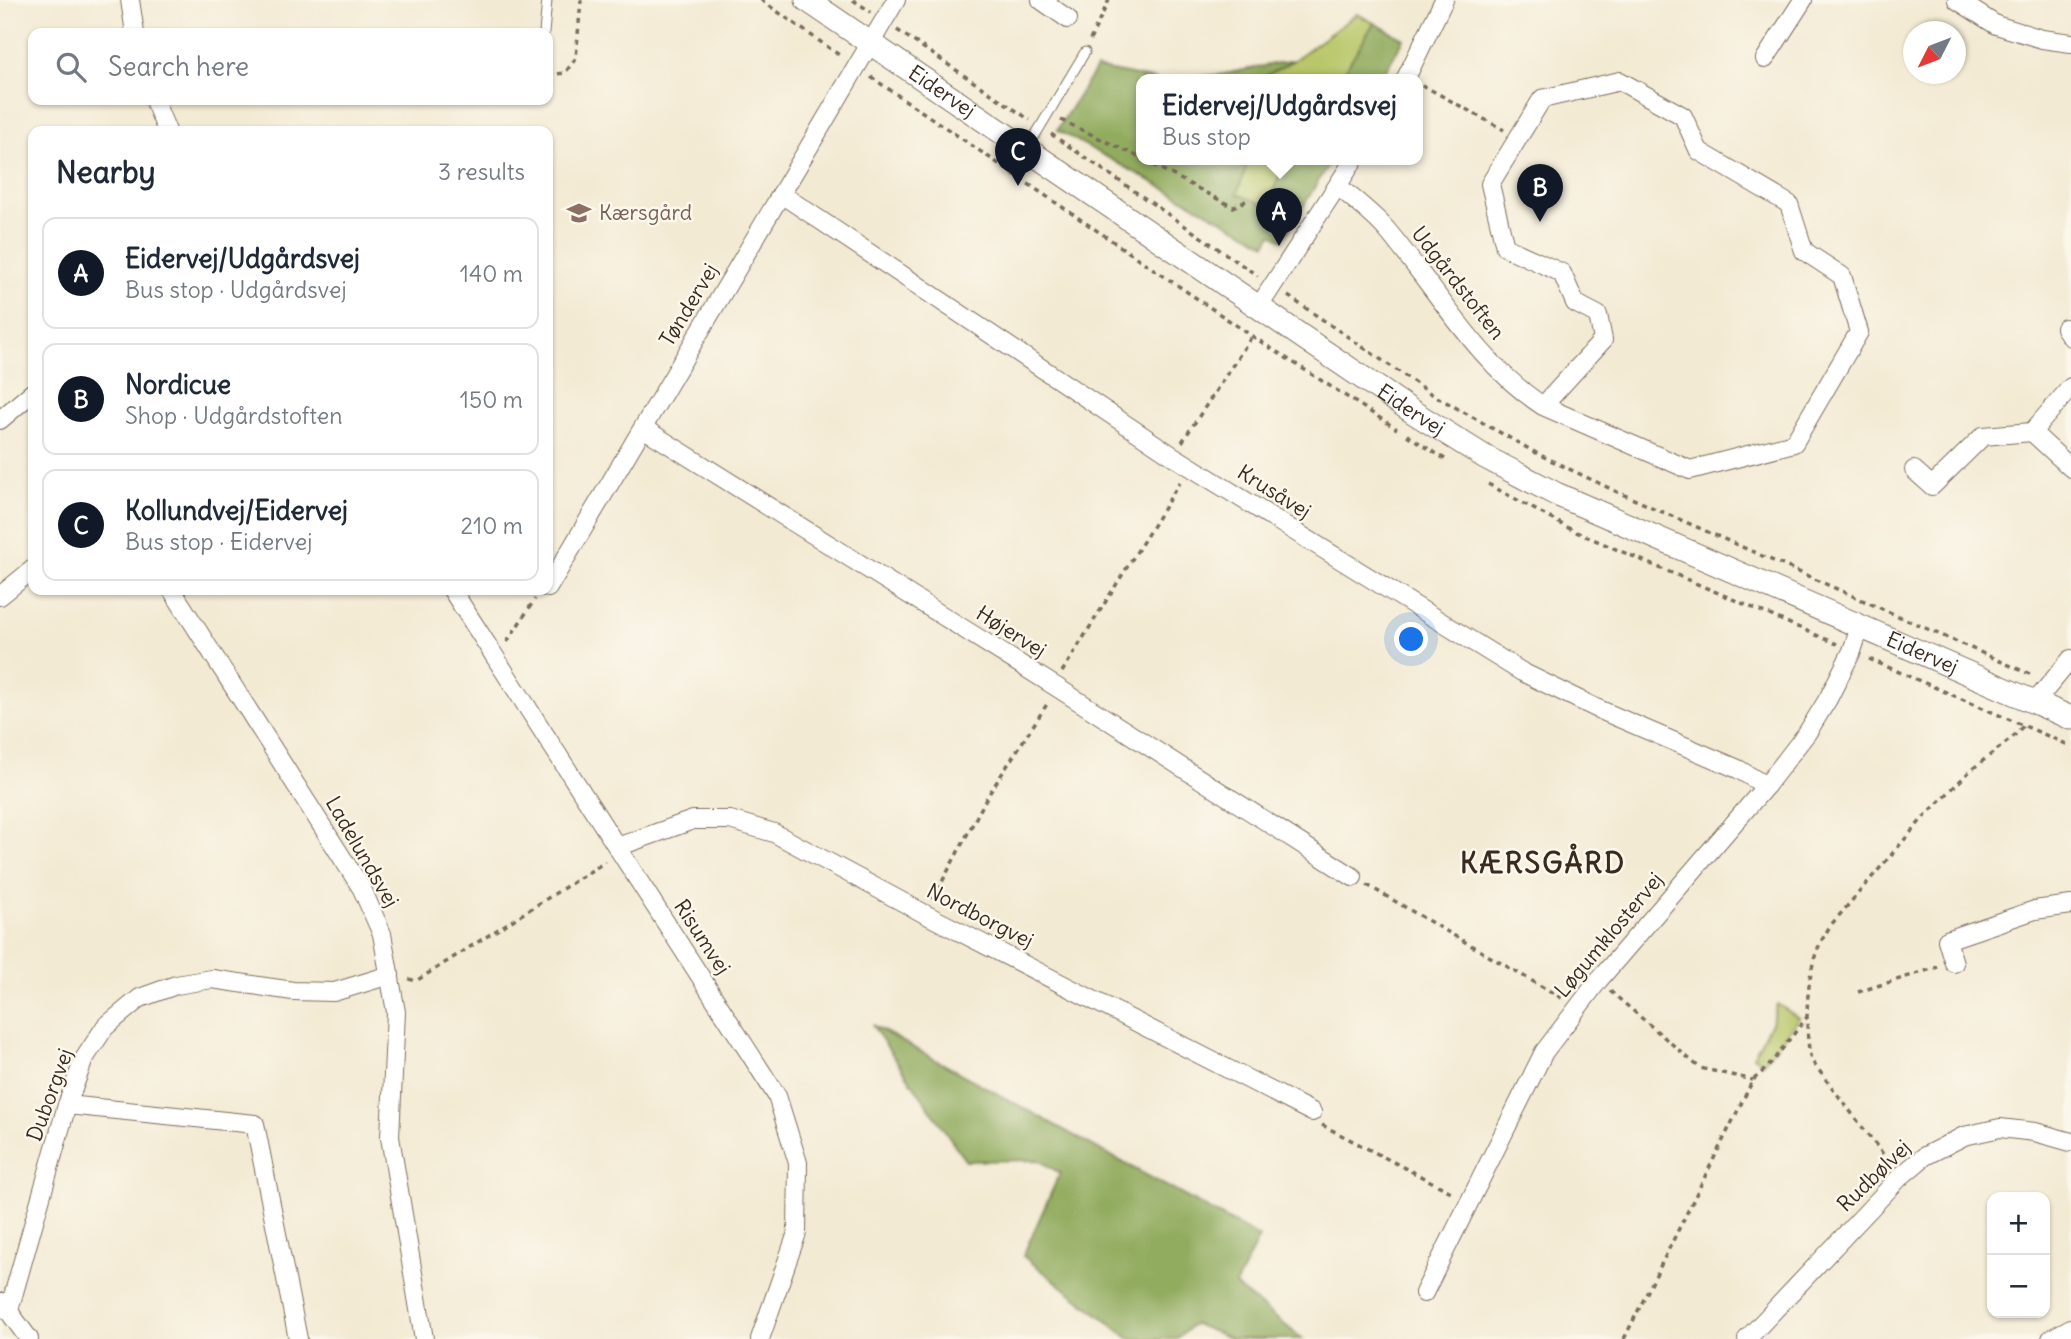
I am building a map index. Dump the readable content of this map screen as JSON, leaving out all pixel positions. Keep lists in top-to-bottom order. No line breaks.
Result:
{"streets":{"street":["Eidervej","Udgårdstoften","Tøndervej","Krusåvej","Højervej","Ladelundsvej","Nordborgvej","Løgumklostervej","Risumvej","Duborgvej","Rudbølvej"]},"crossings":[["Eidervej","Tøndervej"],["Eidervej","Løgumklostervej"],["Tøndervej","Krusåvej"],["Tøndervej","Højervej"],["Krusåvej","Løgumklostervej"],["Ladelundsvej","Duborgvej"],["Nordborgvej","Risumvej"]],"districts":["KÆRSGÅRD"],"places":{"school or university":["Kærsgård"]},"north":"bottom left","page":{"search":"Search here","popup":["Eidervej/Udgårdsvej","Bus stop"],"heading":["Nearby","3 results"],"pins":["C","B","A"],"list":[{"mark":"A","name":"Eidervej/Udgårdsvej","note":"Bus stop · Udgårdsvej","value":"140 m"},{"mark":"B","name":"Nordicue","note":"Shop · Udgårdstoften","value":"150 m"},{"mark":"C","name":"Kollundvej/Eidervej","note":"Bus stop · Eidervej","value":"210 m"}],"map_buttons":["+","−"]}}
